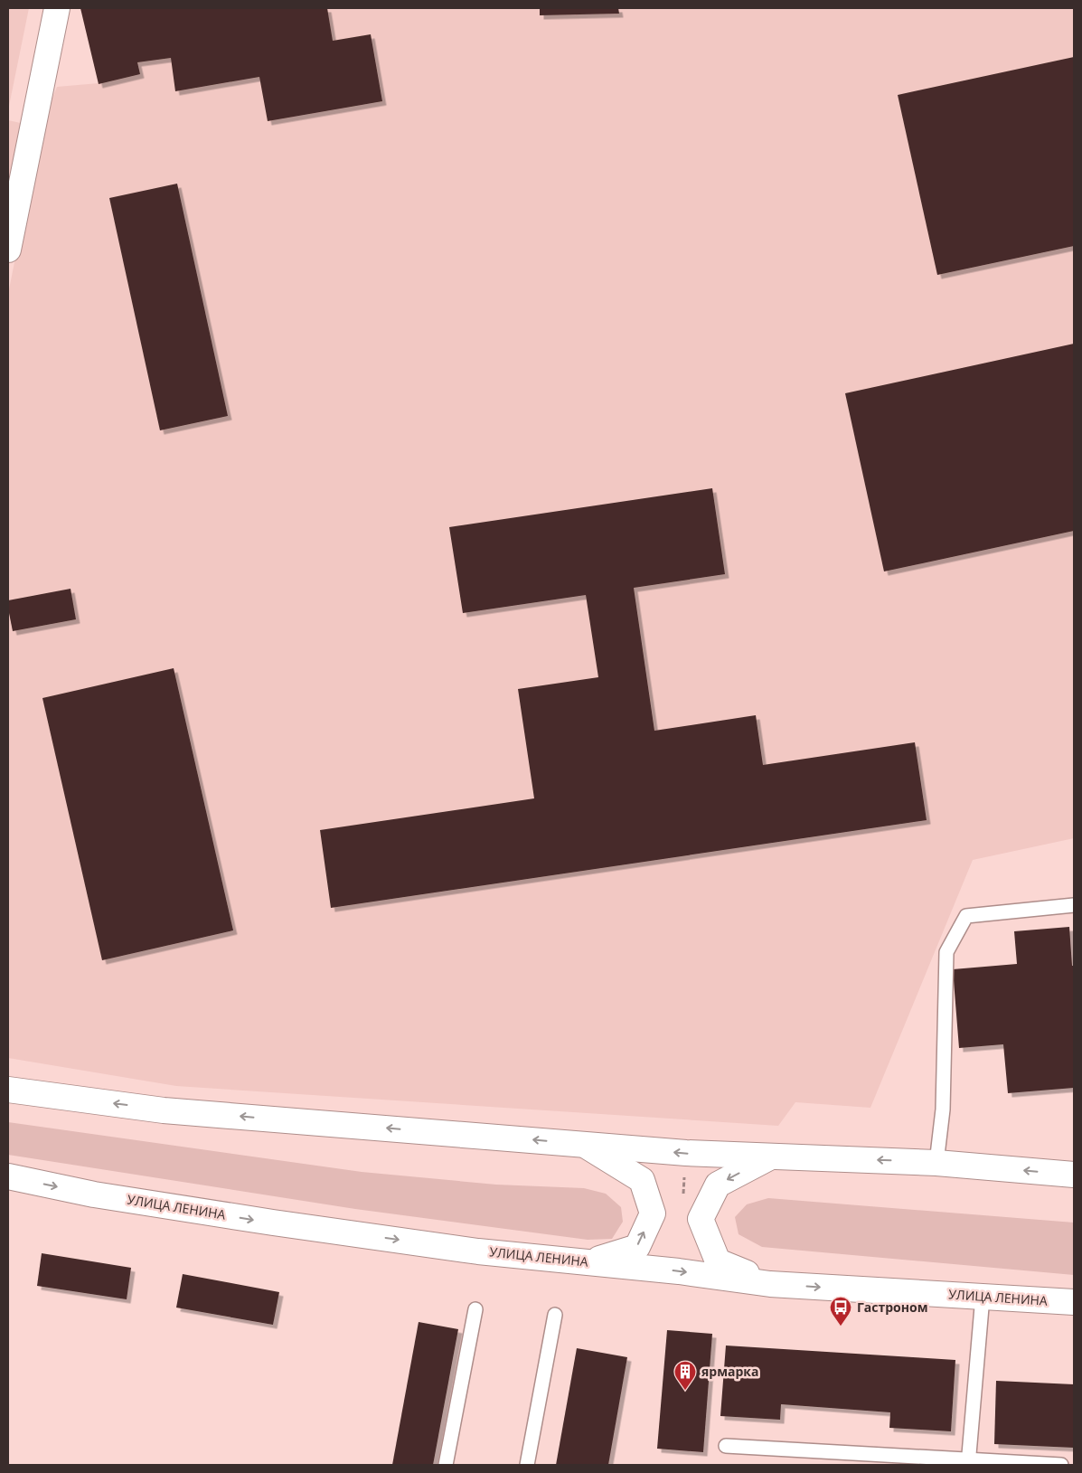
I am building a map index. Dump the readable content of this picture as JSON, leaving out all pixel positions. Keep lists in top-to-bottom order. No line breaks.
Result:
{"streets":{"main road":["УЛИЦА ЛЕНИНА"]},"places":{"bus stop":["Гастроном"],"building":["ярмарка"]}}
